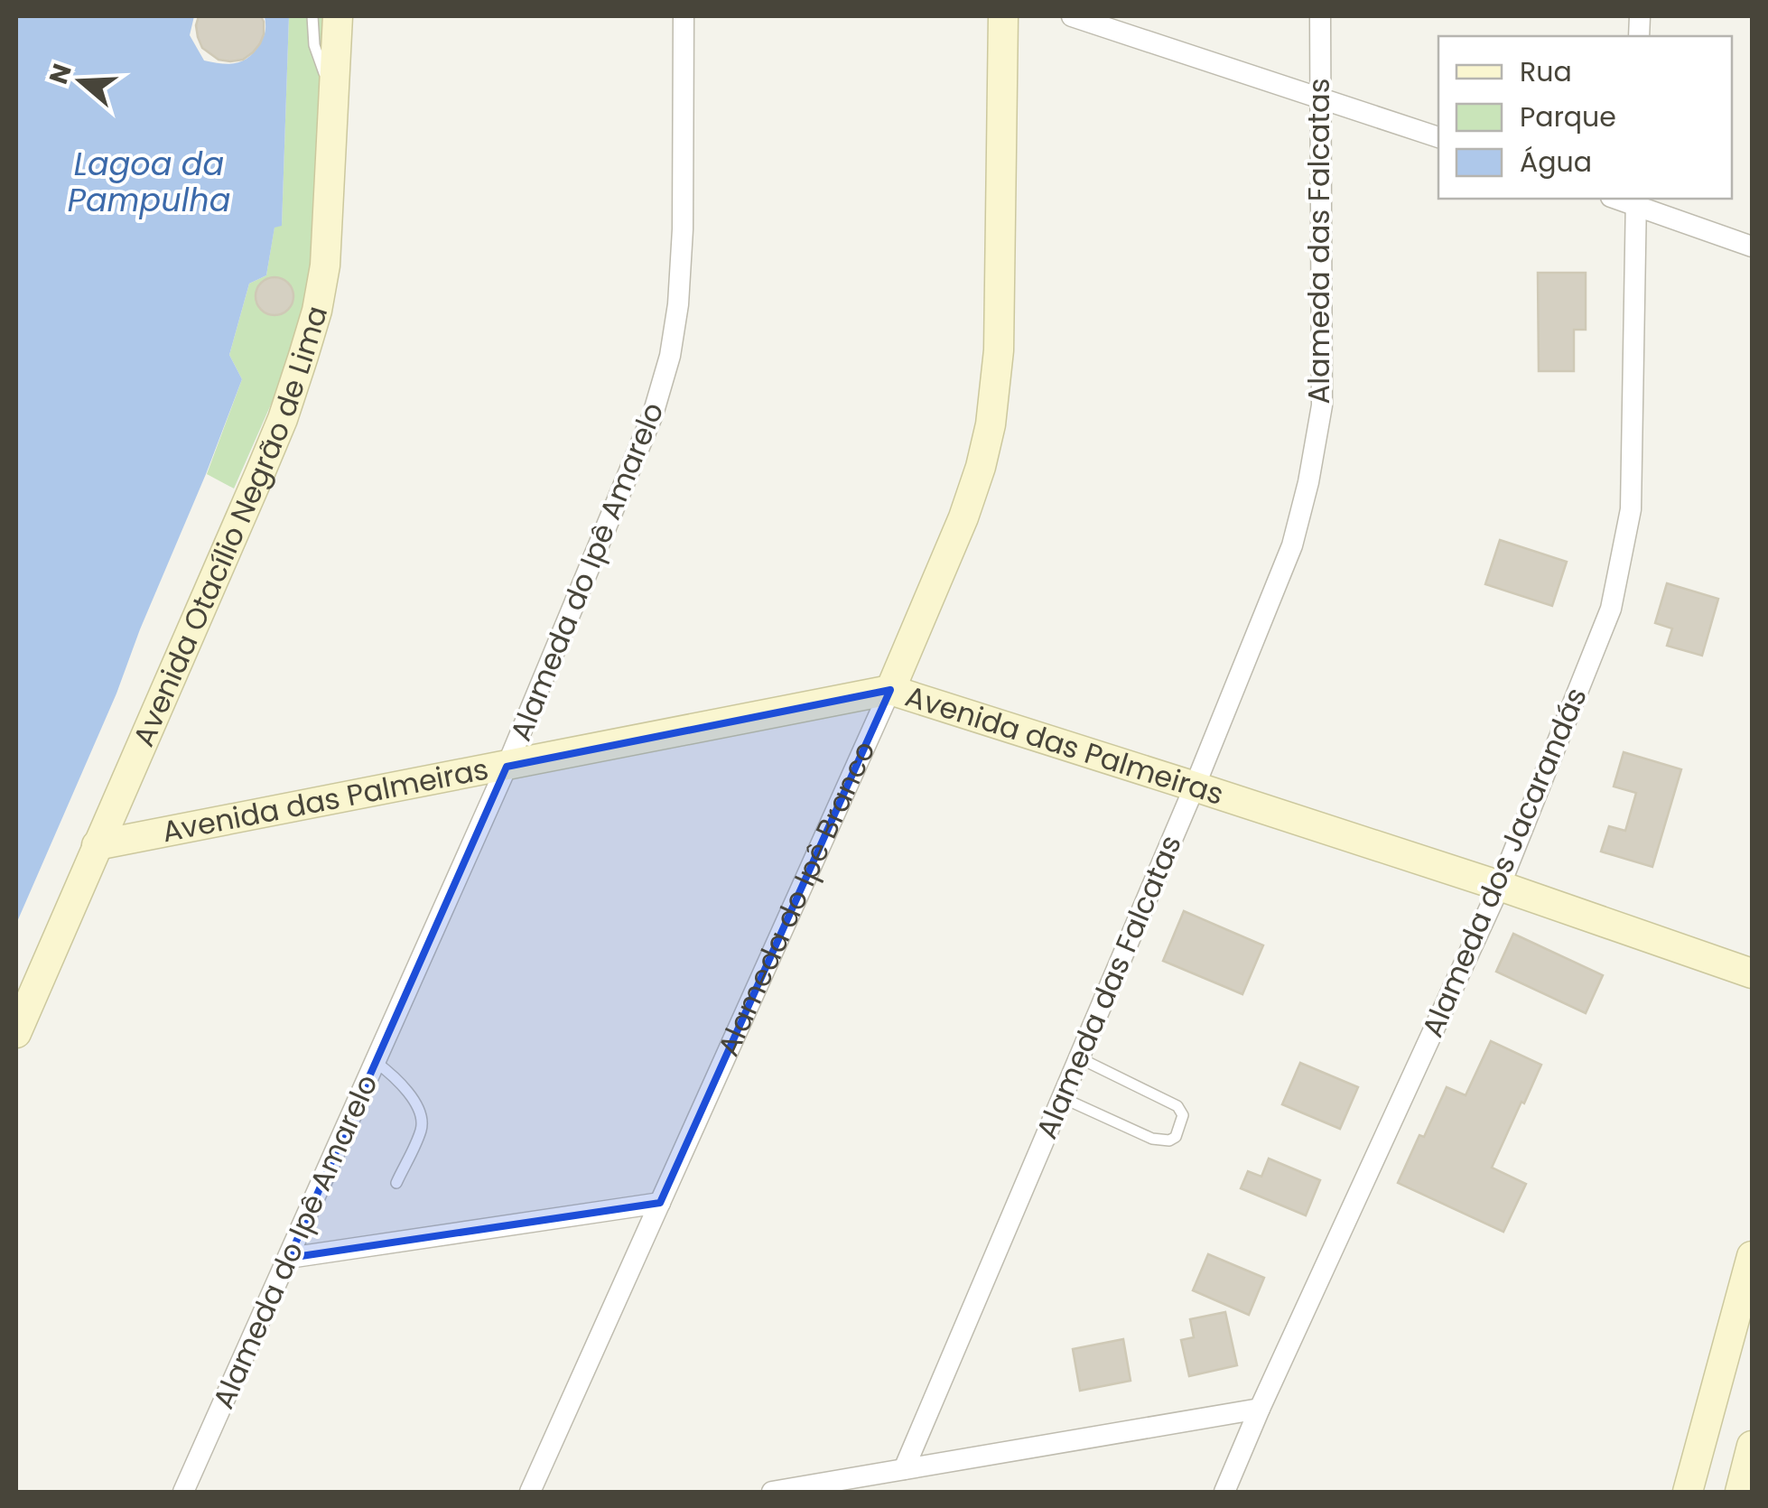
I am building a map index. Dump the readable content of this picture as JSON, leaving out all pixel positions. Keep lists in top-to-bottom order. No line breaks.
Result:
{"streets":{"street":["Alameda das Falcatas","Avenida Otacílio Negrão de Lima","Alameda do Ipê Amarelo","Avenida das Palmeiras","Alameda dos Jacarandás","Alameda do Ipê Branco"]},"crossings":[["Alameda das Falcatas","Avenida das Palmeiras"],["Avenida Otacílio Negrão de Lima","Avenida das Palmeiras"],["Alameda do Ipê Amarelo","Avenida das Palmeiras"],["Avenida das Palmeiras","Alameda dos Jacarandás"],["Avenida das Palmeiras","Alameda do Ipê Branco"]],"water":["Lagoa da Pampulha"],"legend":["Rua","Parque","Água"],"north":"left"}
